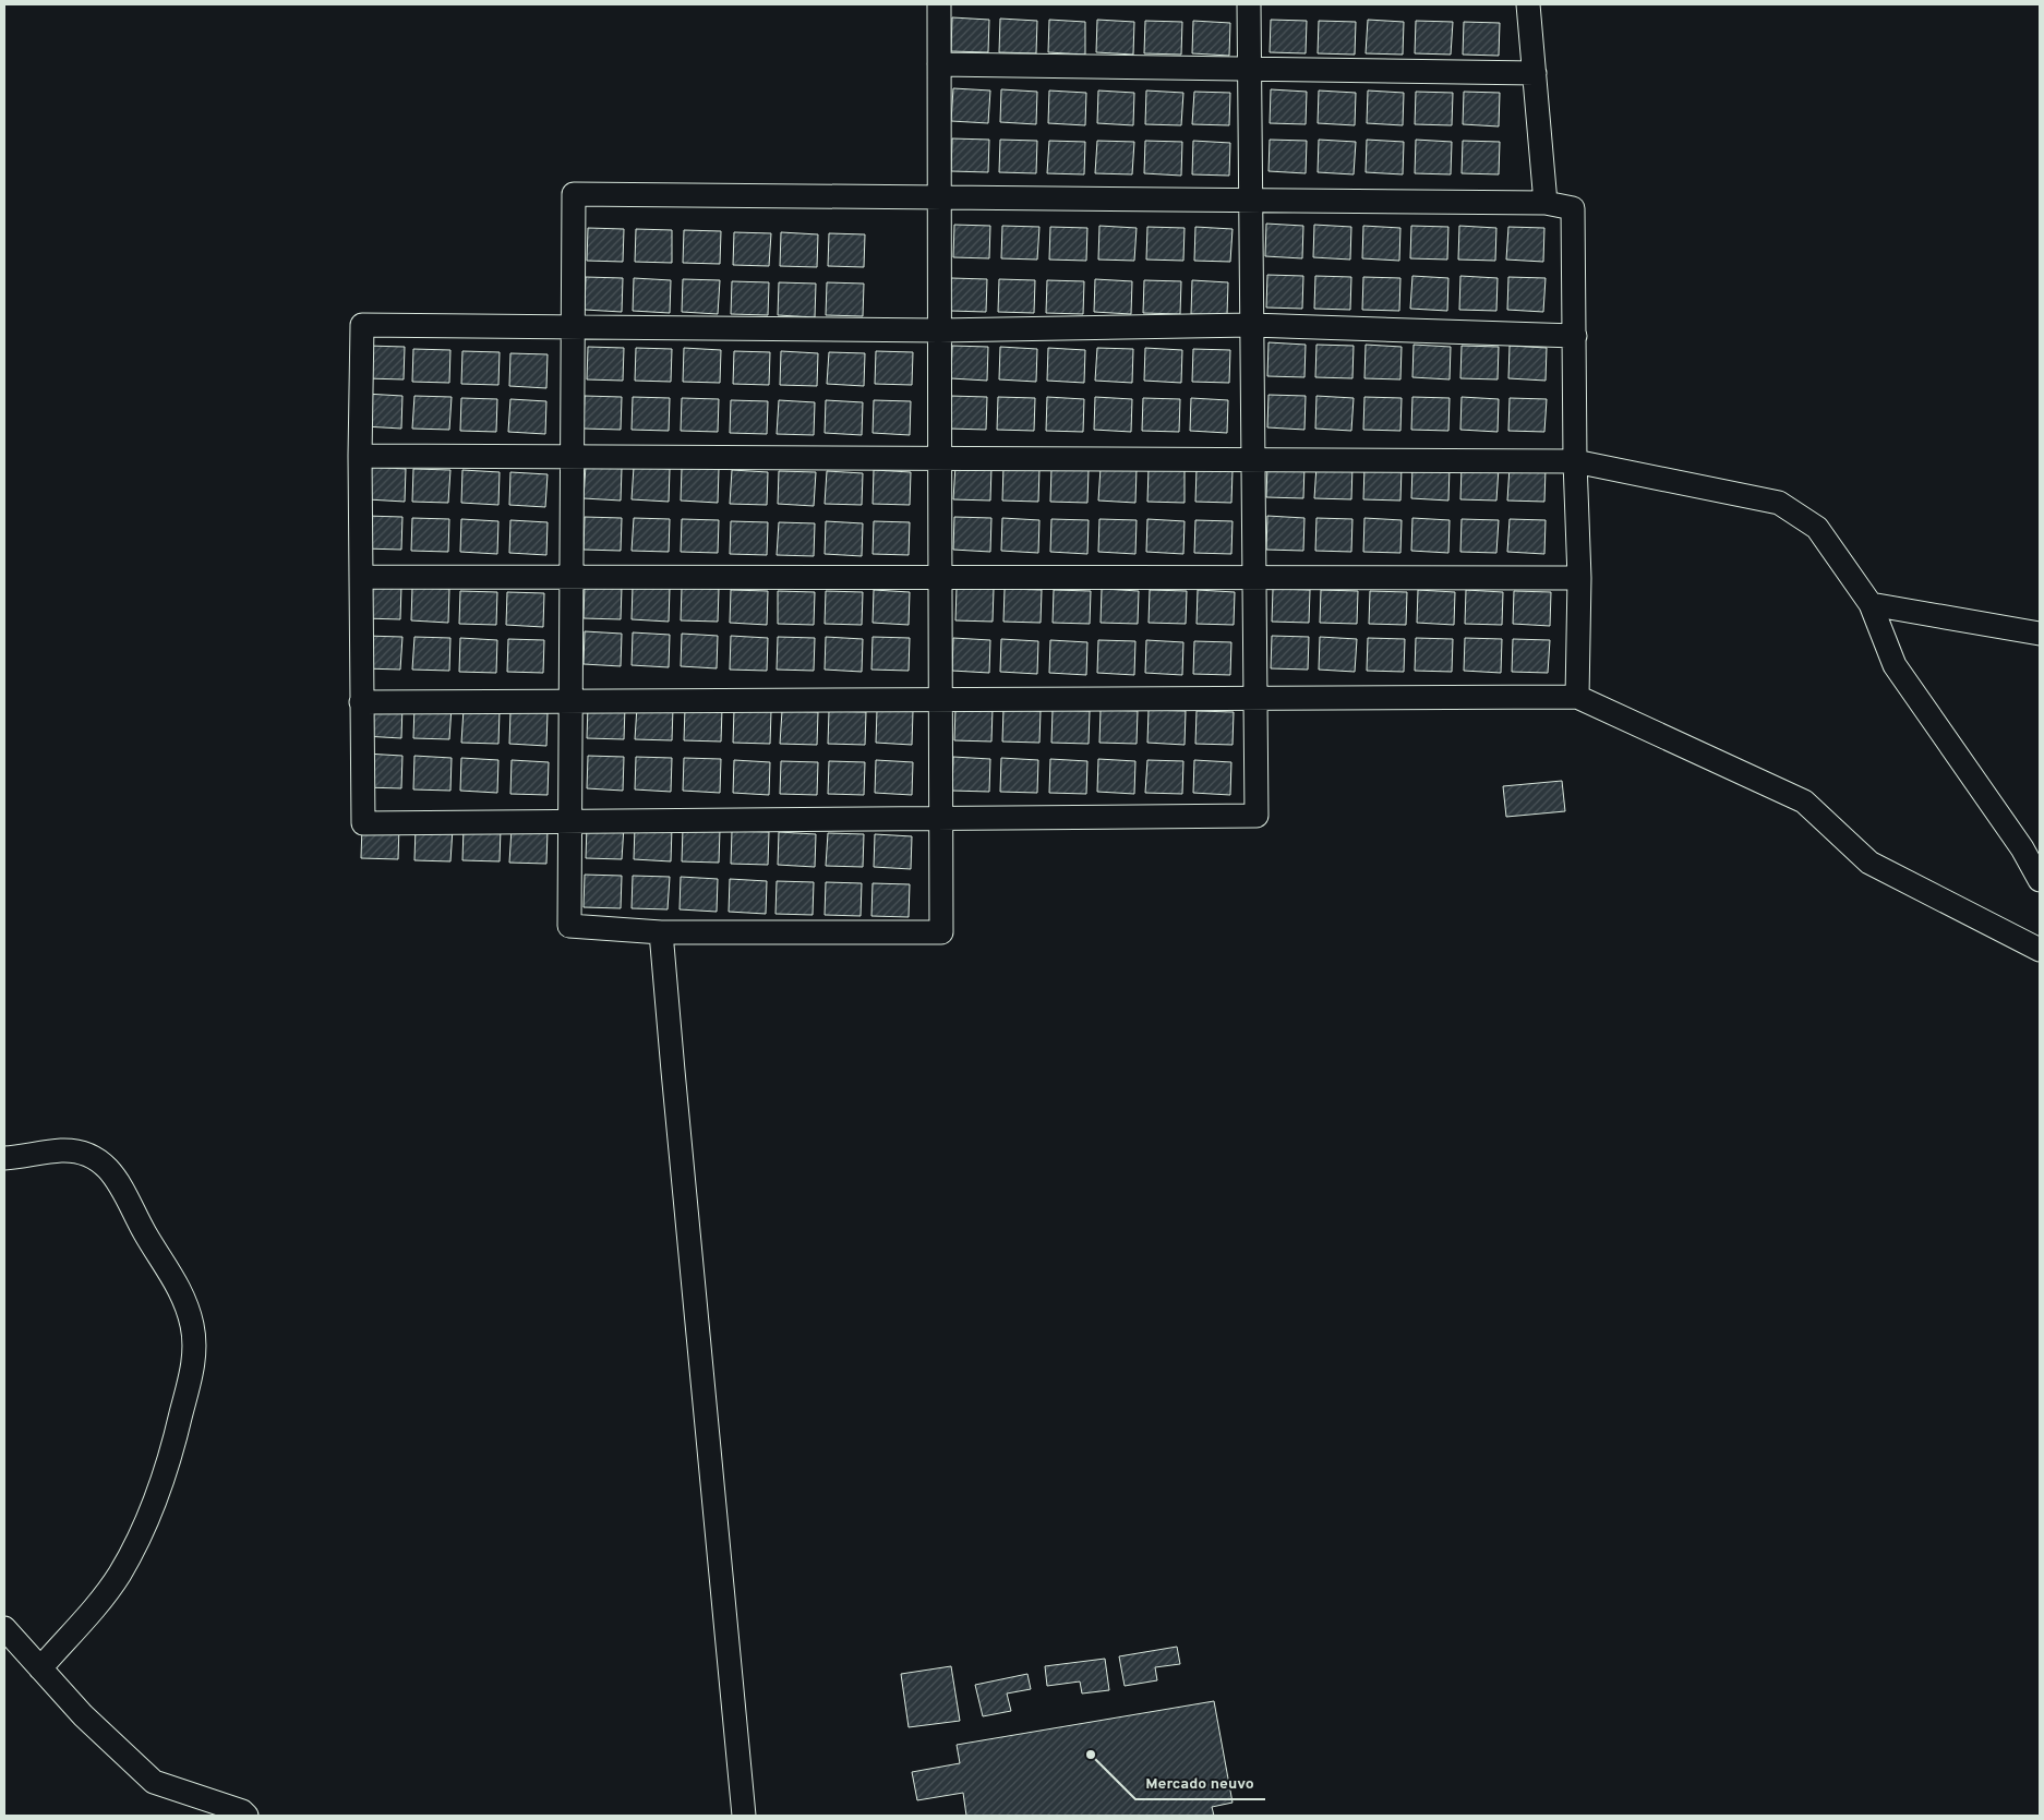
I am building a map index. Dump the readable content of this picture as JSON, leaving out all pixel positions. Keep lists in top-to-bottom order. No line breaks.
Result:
{"places":["Mercado neuvo"]}
